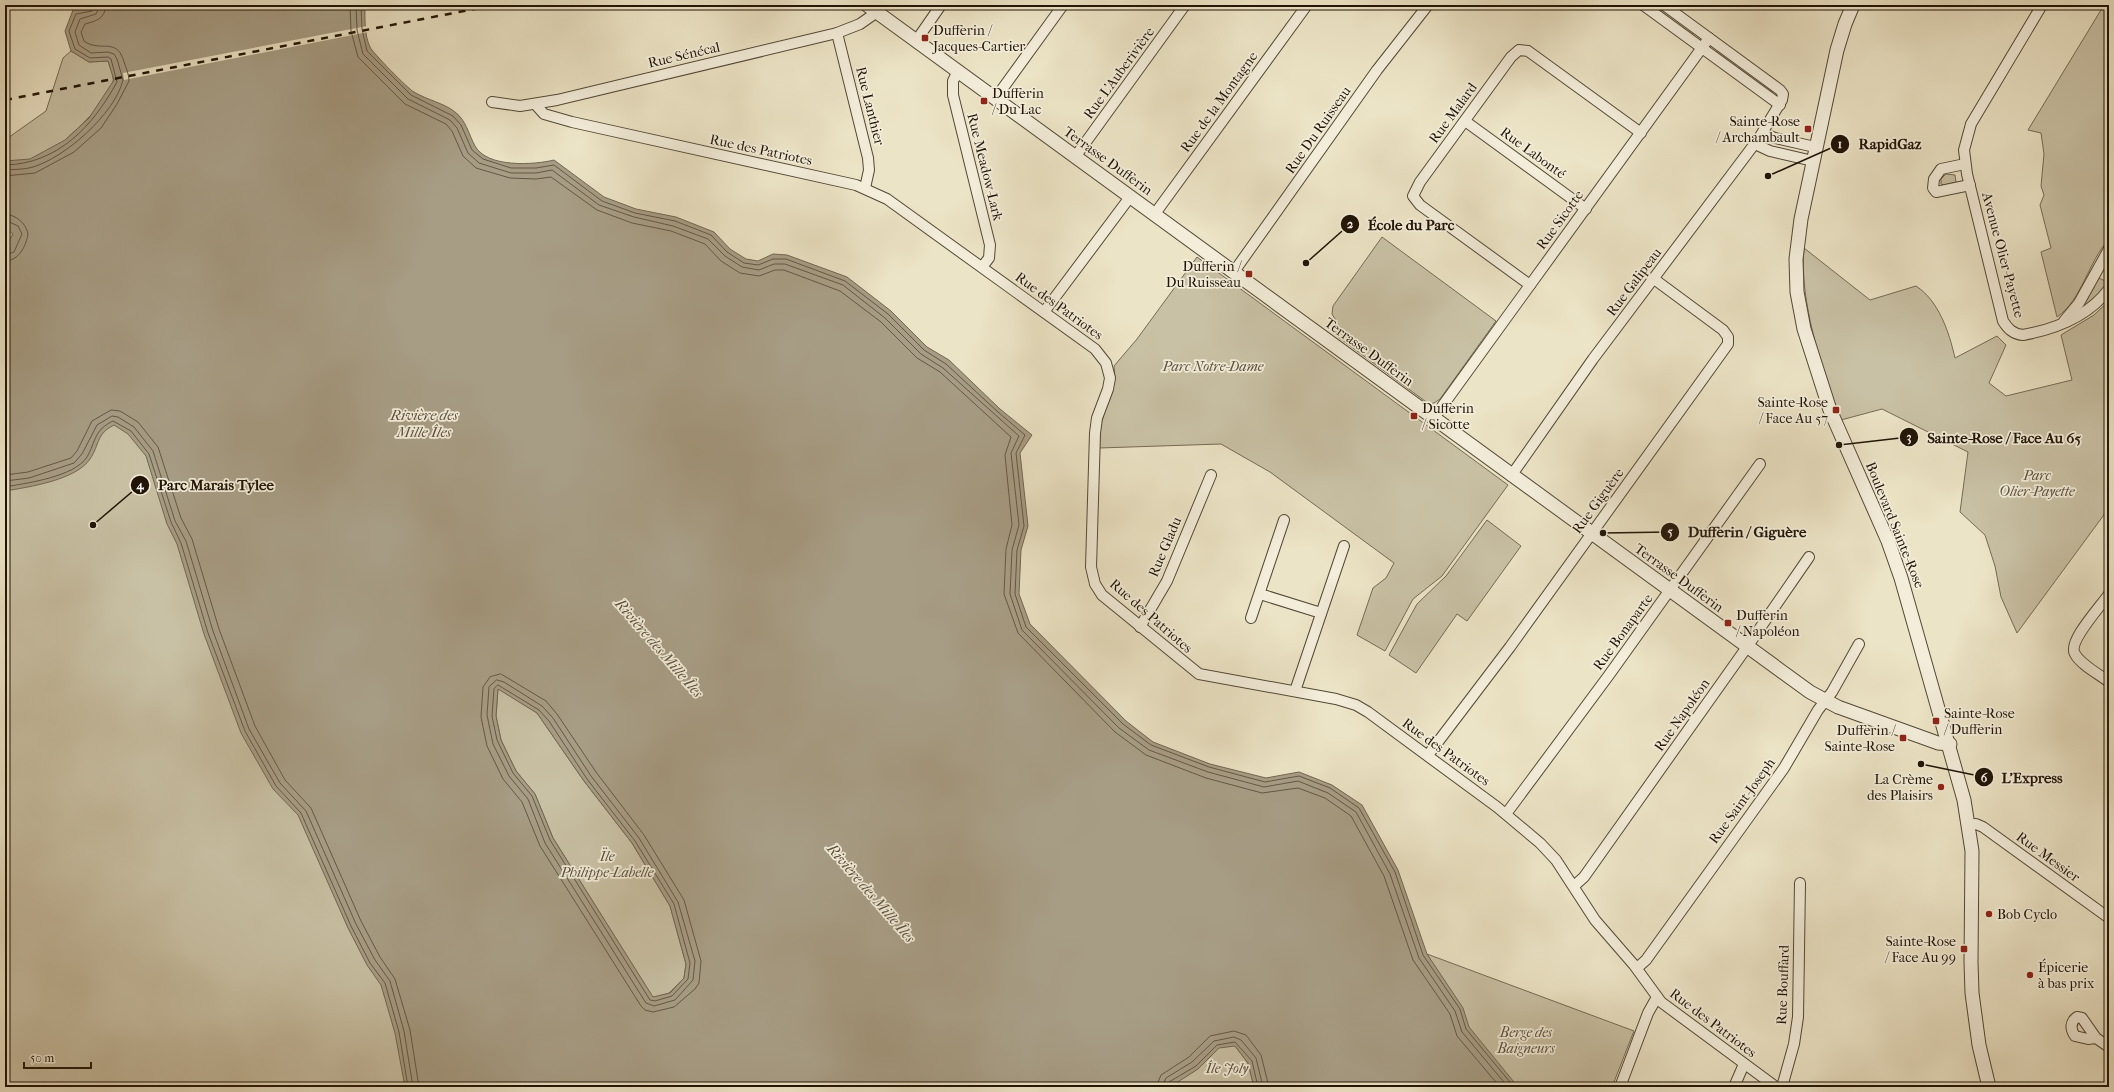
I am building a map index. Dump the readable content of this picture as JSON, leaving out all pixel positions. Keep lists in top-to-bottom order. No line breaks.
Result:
{"streets":{"street":["Rue Sénécal","Rue L'Auberivière","Rue de la Montagne","Rue Lanthier","Rue Malard","Rue Du Ruisseau","Rue des Patriotes","Rue Labonté","Terrasse Dufferin","Rue Meadow-Lark","Rue Sicotte","Avenue Olier-Payette","Rue Galipeau","Rue Giguère","Boulevard Sainte-Rose","Rue Gladu","Rue Bonaparte","Rue Napoléon","Rue Saint-Joseph","Rue Messier","Rue Bouffard"]},"crossings":[["Rue Sénécal","Rue Lanthier"],["Rue Sénécal","Rue des Patriotes"],["Rue Sénécal","Terrasse Dufferin"],["Rue L'Auberivière","Terrasse Dufferin"],["Rue de la Montagne","Terrasse Dufferin"],["Rue Lanthier","Rue des Patriotes"],["Rue Malard","Rue Labonté"],["Rue Malard","Rue Sicotte"],["Rue Du Ruisseau","Terrasse Dufferin"],["Rue des Patriotes","Rue Meadow-Lark"],["Rue des Patriotes","Rue Giguère"],["Rue des Patriotes","Rue Gladu"],["Rue des Patriotes","Rue Bonaparte"],["Rue des Patriotes","Rue Napoléon"],["Rue des Patriotes","Rue Saint-Joseph"],["Rue Labonté","Rue Sicotte"],["Terrasse Dufferin","Rue Meadow-Lark"],["Terrasse Dufferin","Rue Sicotte"],["Terrasse Dufferin","Rue Galipeau"],["Terrasse Dufferin","Rue Giguère"],["Terrasse Dufferin","Boulevard Sainte-Rose"],["Terrasse Dufferin","Rue Bonaparte"],["Terrasse Dufferin","Rue Napoléon"],["Terrasse Dufferin","Rue Saint-Joseph"],["Rue Galipeau","Rue Giguère"],["Boulevard Sainte-Rose","Rue Messier"]],"water":["Rivière des Mille Îles"],"parks":["Parc Notre-Dame","Parc Olier-Payette","Ïle Philippe-Labelle","Berge des Baigneurs","Île Joly"],"places":{"transit":["Dufferin / Jacques-Cartier","Dufferin / Du Lac","Sainte-Rose / Archambault","Dufferin / Du Ruisseau","Sainte-Rose / Face Au 57","Dufferin / Sicotte","Dufferin / Napoléon","Sainte-Rose / Dufferin","Dufferin / Sainte-Rose","Sainte-Rose / Face Au 99"],"other":["RapidGaz","École du Parc","Sainte-Rose / Face Au 65","Parc Marais Tylee","Dufferin / Giguère","L'Express","La Crème des Plaisirs","Bob Cyclo","Épicerie à bas prix"]},"scale_bar":"50 m"}
